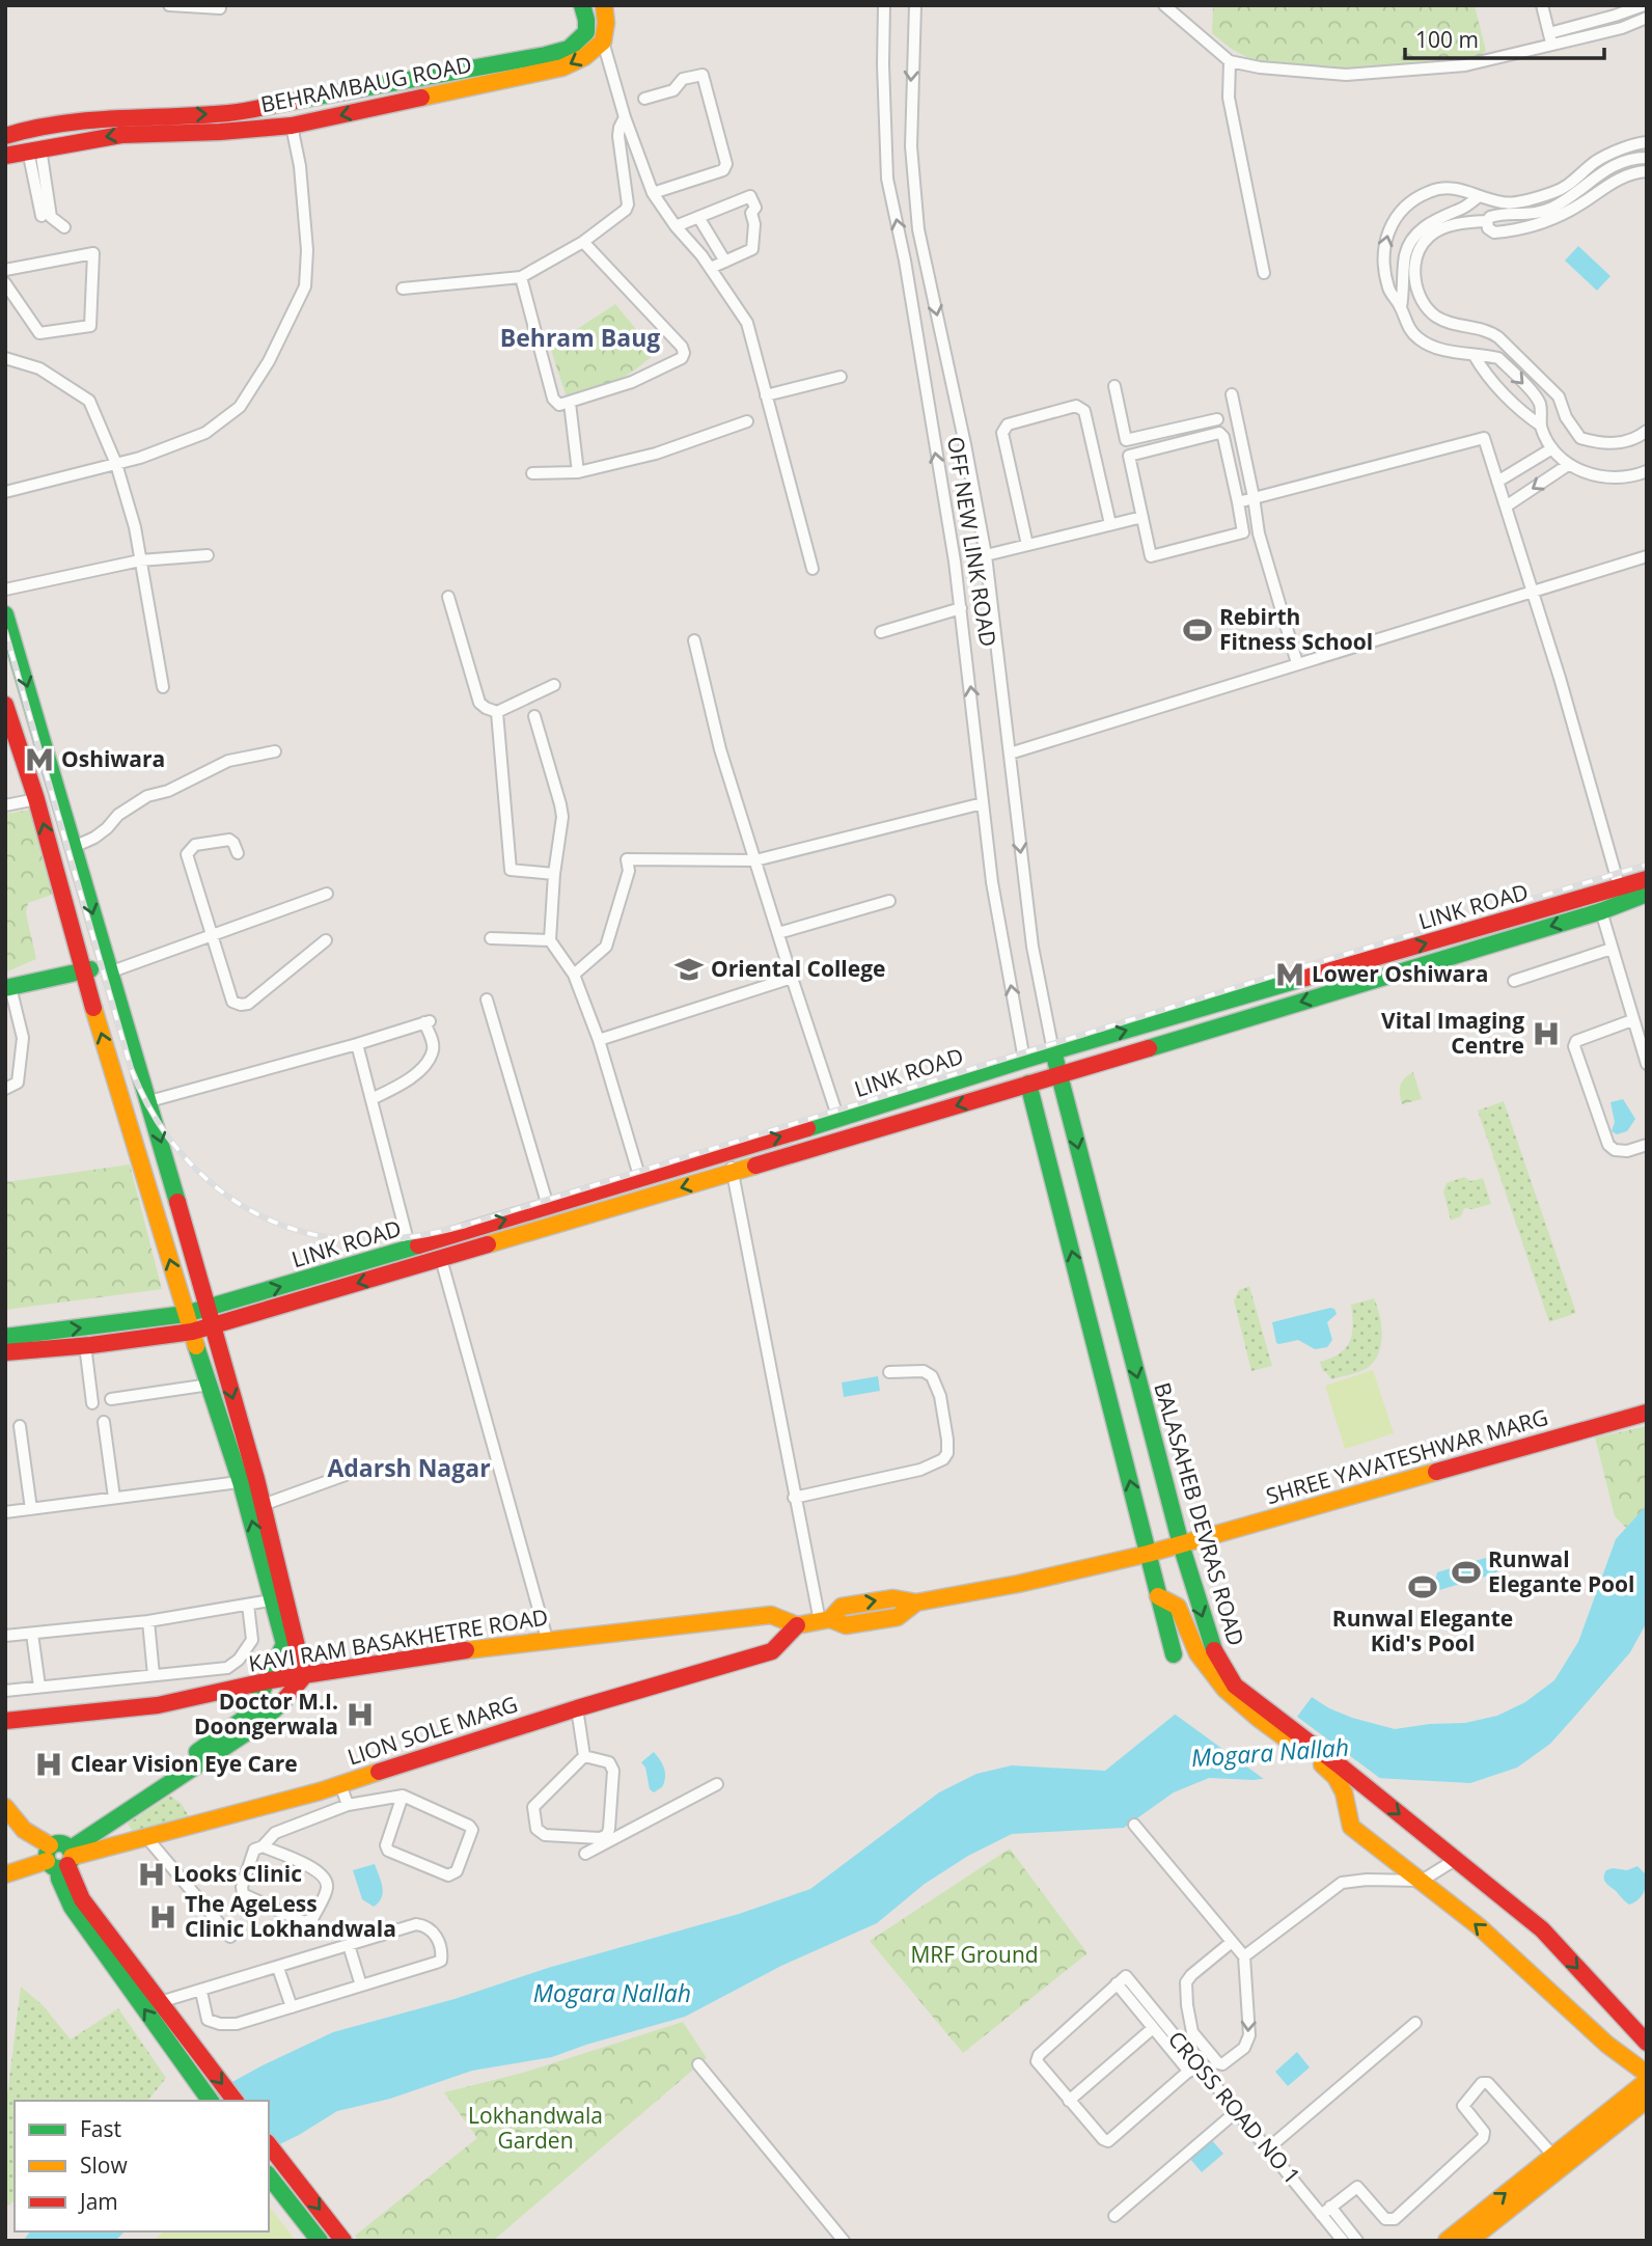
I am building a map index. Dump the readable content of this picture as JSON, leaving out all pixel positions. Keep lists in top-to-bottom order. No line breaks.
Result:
{"streets":{"main road":["BEHRAMBAUG ROAD","OFF NEW LINK ROAD","LINK ROAD","SHREE YAVATESHWAR MARG","BALASAHEB DEVRAS ROAD","KAVI RAM BASAKHETRE ROAD","LION SOLE MARG"],"street":["CROSS ROAD NO 1"]},"crossings":[["OFF NEW LINK ROAD","LINK ROAD"],["OFF NEW LINK ROAD","BALASAHEB DEVRAS ROAD"],["LINK ROAD","BALASAHEB DEVRAS ROAD"],["SHREE YAVATESHWAR MARG","BALASAHEB DEVRAS ROAD"],["SHREE YAVATESHWAR MARG","KAVI RAM BASAKHETRE ROAD"],["SHREE YAVATESHWAR MARG","LION SOLE MARG"],["KAVI RAM BASAKHETRE ROAD","LION SOLE MARG"]],"districts":["Behram Baug","Adarsh Nagar"],"water":["Mogara Nallah"],"parks":["MRF Ground","Lokhandwala Garden"],"places":{"sports":["Rebirth Fitness School","Runwal Elegante Pool","Runwal Elegante Kid's Pool"],"metro station":["Oshiwara","Lower Oshiwara"],"school or university":["Oriental College"],"hospital":["Vital Imaging Centre","Doctor M.I. Doongerwala","Clear Vision Eye Care","Looks Clinic","The AgeLess Clinic Lokhandwala"]},"legend":["Fast","Slow","Jam"],"scale_bar":"100 m"}
